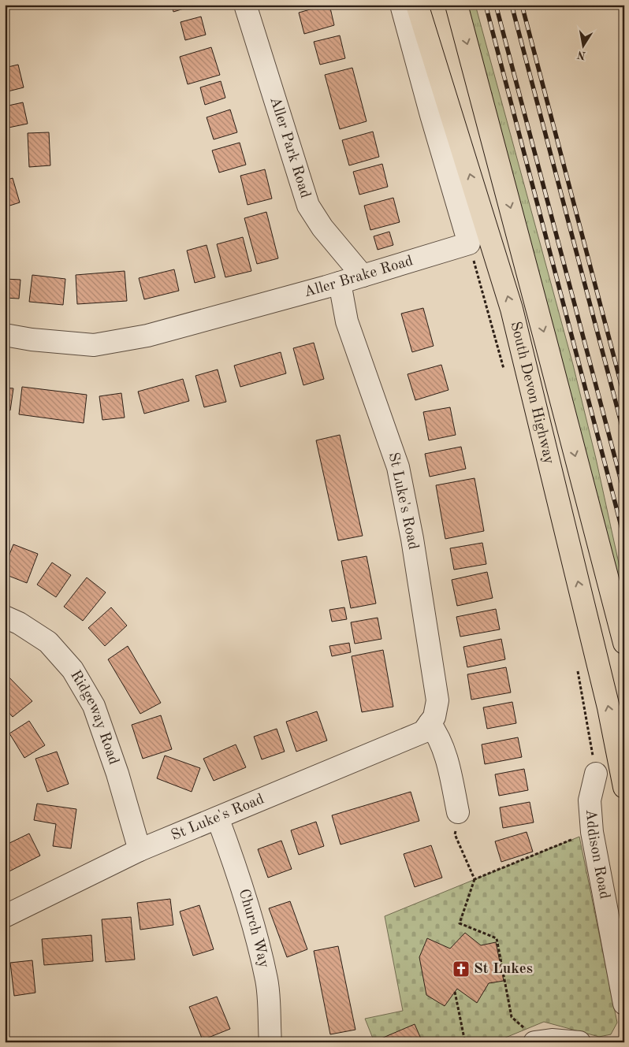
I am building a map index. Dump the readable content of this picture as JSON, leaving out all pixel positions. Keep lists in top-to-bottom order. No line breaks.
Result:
{"streets":{"highway":["South Devon Highway"],"street":["Aller Park Road","Aller Brake Road","St Luke's Road","Ridgeway Road","Addison Road","Church Way"]},"crossings":[["Aller Park Road","Aller Brake Road"],["Aller Brake Road","St Luke's Road"],["St Luke's Road","Ridgeway Road"],["St Luke's Road","Church Way"]],"places":{"church":["St Lukes"]},"north":"bottom"}
